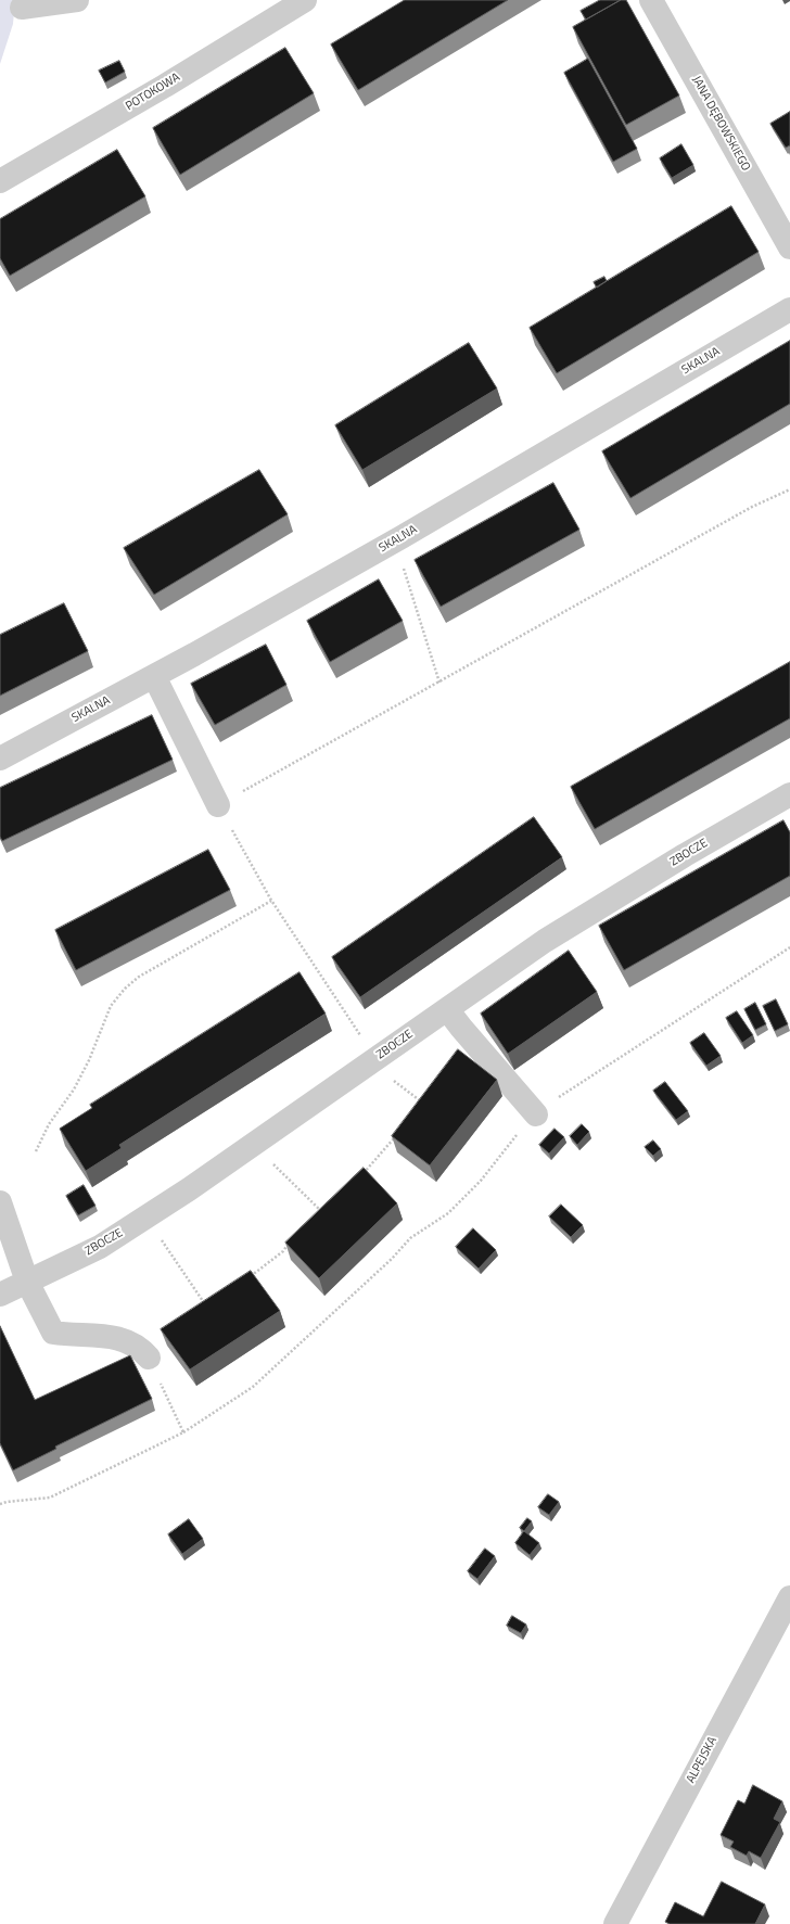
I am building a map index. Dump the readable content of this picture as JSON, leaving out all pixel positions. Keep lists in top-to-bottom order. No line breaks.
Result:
{"streets":{"street":["POTOKOWA","JANA DĘBOWSKIEGO","SKALNA","ZBOCZE","ALPEJSKA"]}}
